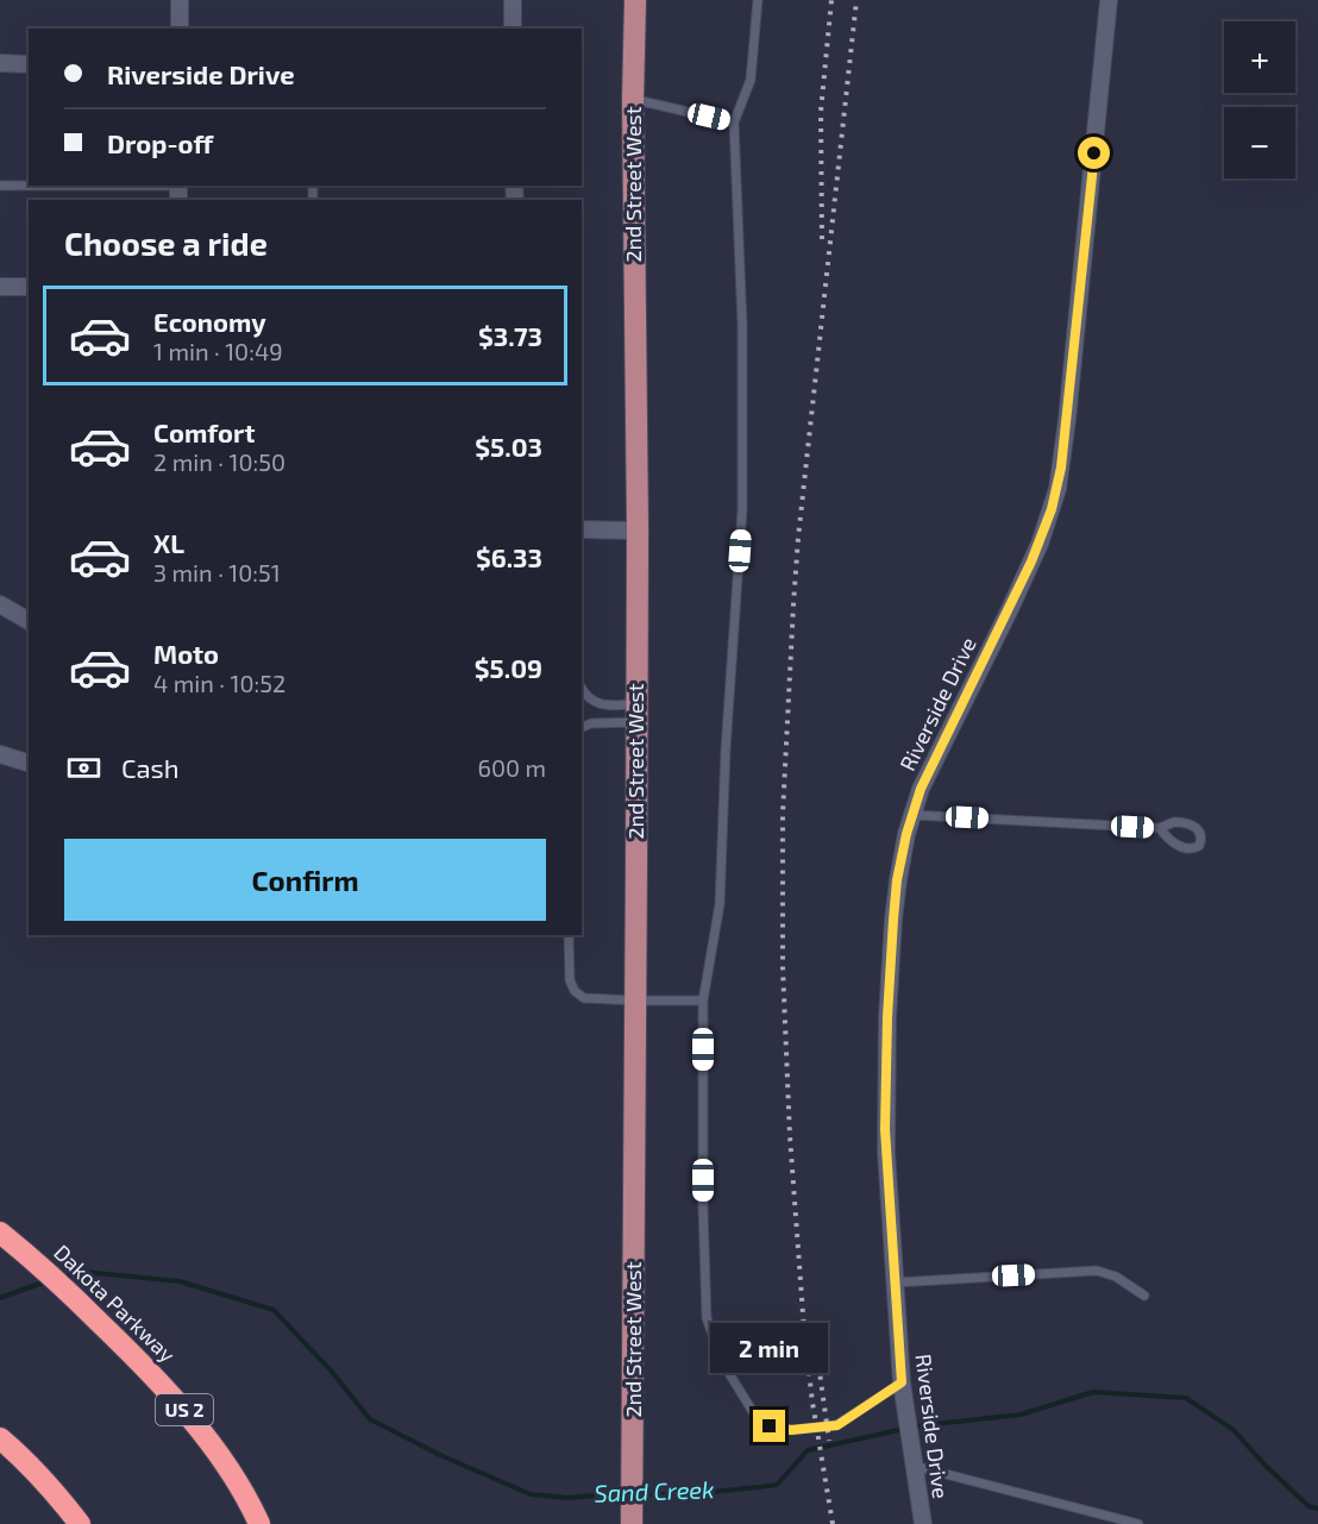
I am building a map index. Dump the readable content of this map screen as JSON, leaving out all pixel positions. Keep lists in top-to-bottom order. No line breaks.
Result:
{"streets":{"highway":["Dakota Parkway","US 2"],"main road":["2nd Street West"],"street":["Riverside Drive"]},"water":["Sand Creek"],"page":{"map_buttons":["+","−"],"banner":["Riverside Drive","Drop-off"],"heading":"Choose a ride","list":[{"name":"Economy","note":"1 min · 10:49","value":"$3.73"},{"name":"Comfort","note":"2 min · 10:50","value":"$5.03"},{"name":"XL","note":"3 min · 10:51","value":"$6.33"},{"name":"Moto","note":"4 min · 10:52","value":"$5.09"}],"pay":["Cash","600 m"],"buttons":"Confirm","bubble":"2 min"}}
